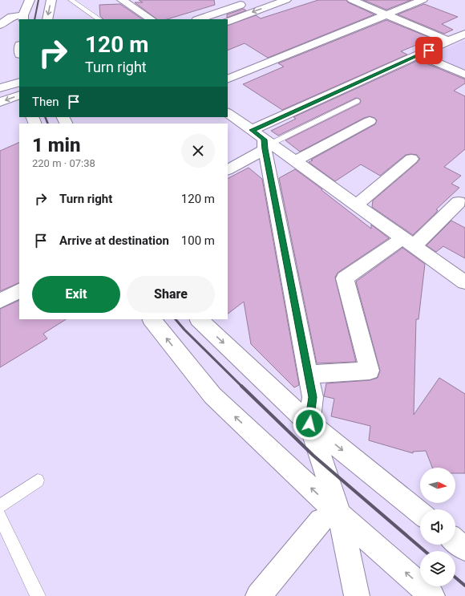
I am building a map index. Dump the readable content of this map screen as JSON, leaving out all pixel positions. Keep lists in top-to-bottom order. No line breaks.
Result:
{"north":"right","page":{"turn":["120 m","Turn right"],"then":"Then","heading":["1 min","220 m · 07:38"],"list":[{"name":"Turn right","value":"120 m"},{"name":"Arrive at destination","value":"100 m"}],"buttons":["Exit","Share"]}}
